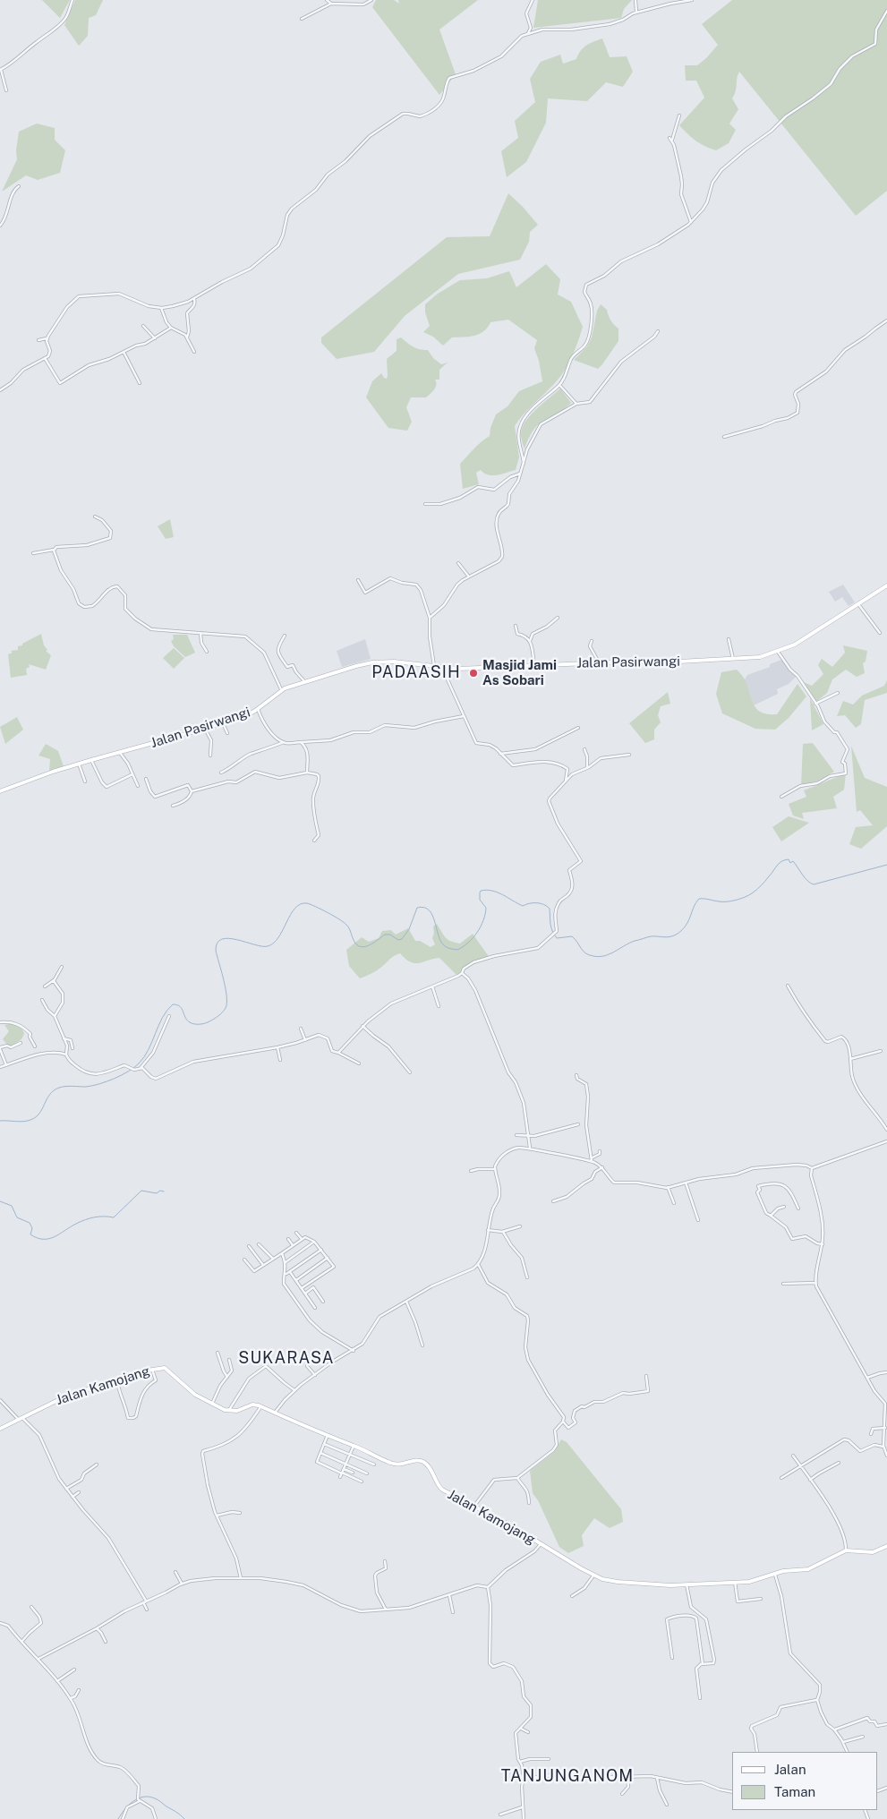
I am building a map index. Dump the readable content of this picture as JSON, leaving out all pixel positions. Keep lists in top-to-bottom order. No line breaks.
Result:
{"streets":{"main road":["Jalan Pasirwangi","Jalan Kamojang"]},"districts":["PADAASIH","SUKARASA","TANJUNGANOM"],"places":["Masjid Jami As Sobari"],"legend":["Jalan","Taman"]}
